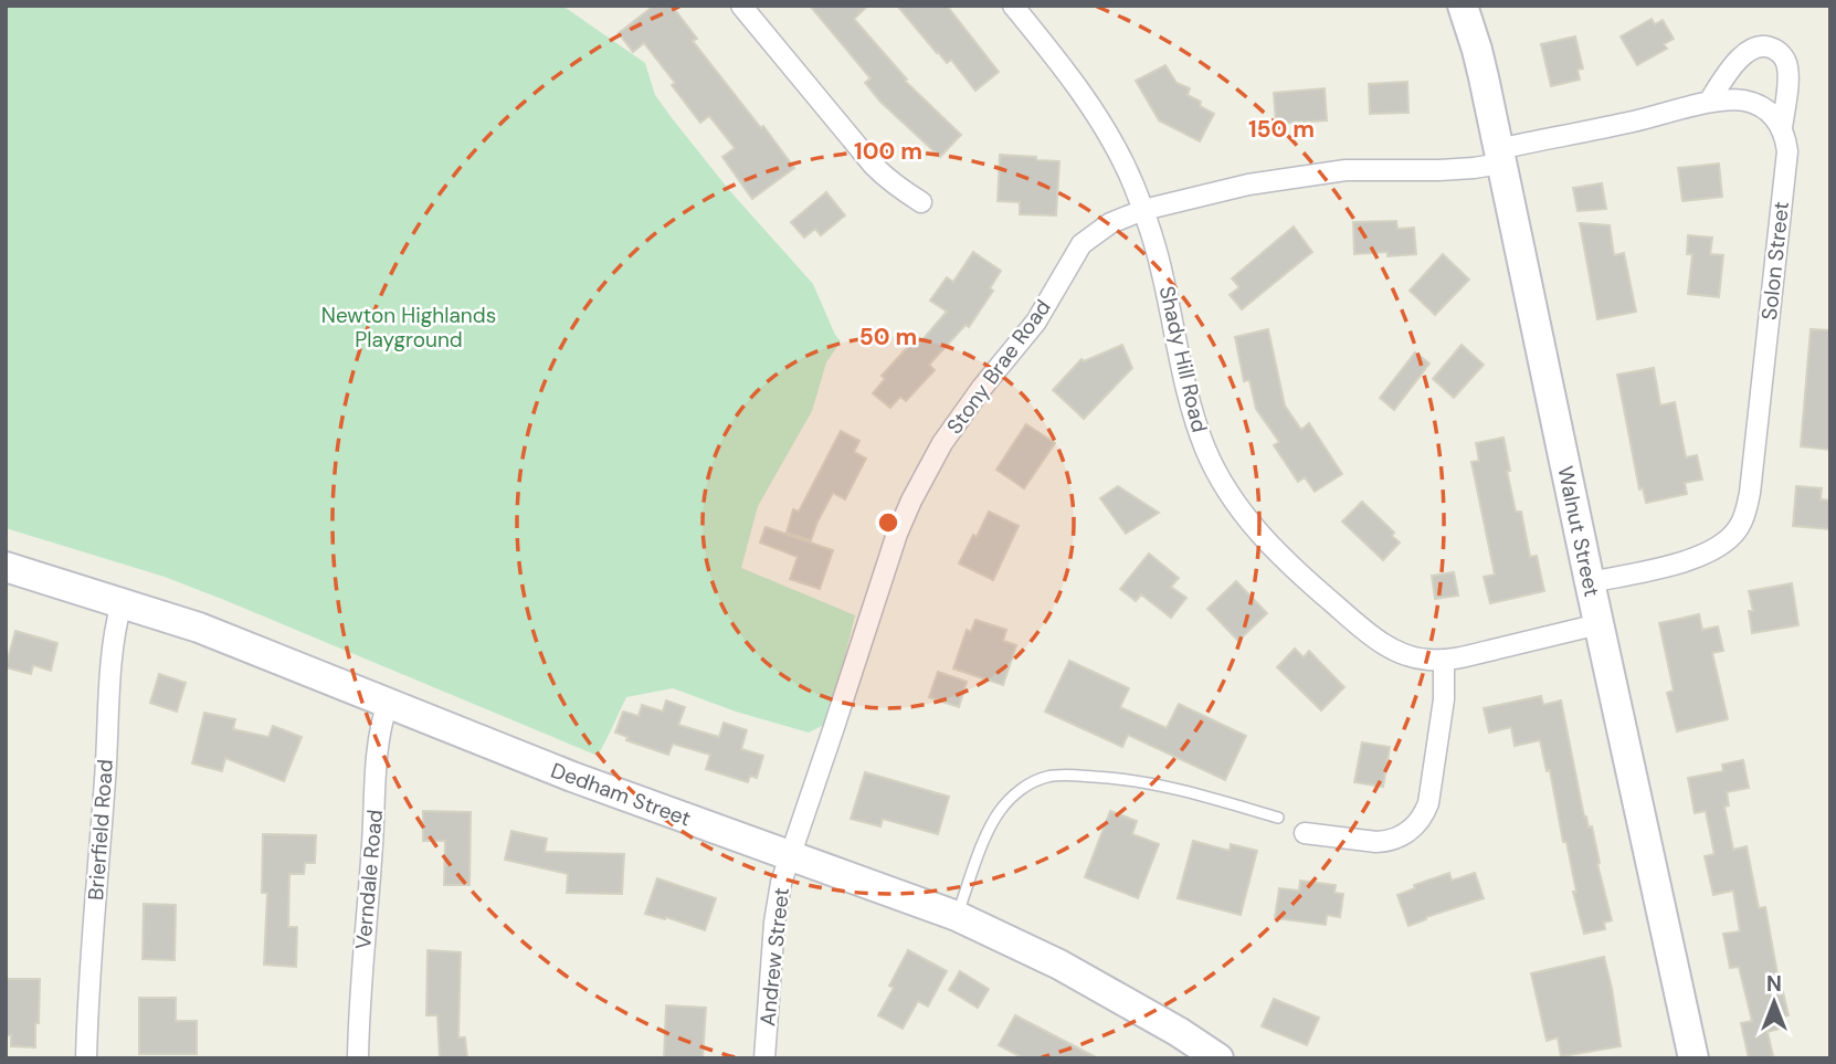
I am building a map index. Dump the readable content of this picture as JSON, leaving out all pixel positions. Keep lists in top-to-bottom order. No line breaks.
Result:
{"streets":{"main road":["Walnut Street","Dedham Street"],"street":["Solon Street","Shady Hill Road","Stony Brae Road","Brierfield Road","Verndale Road","Andrew Street"]},"crossings":[["Solon Street","Walnut Street"],["Shady Hill Road","Stony Brae Road"],["Shady Hill Road","Walnut Street"],["Stony Brae Road","Walnut Street"],["Stony Brae Road","Dedham Street"],["Stony Brae Road","Andrew Street"],["Dedham Street","Brierfield Road"],["Dedham Street","Verndale Road"],["Dedham Street","Andrew Street"]],"parks":["Newton Highlands Playground"],"north":"top","rings":["150 m","100 m","50 m"]}
